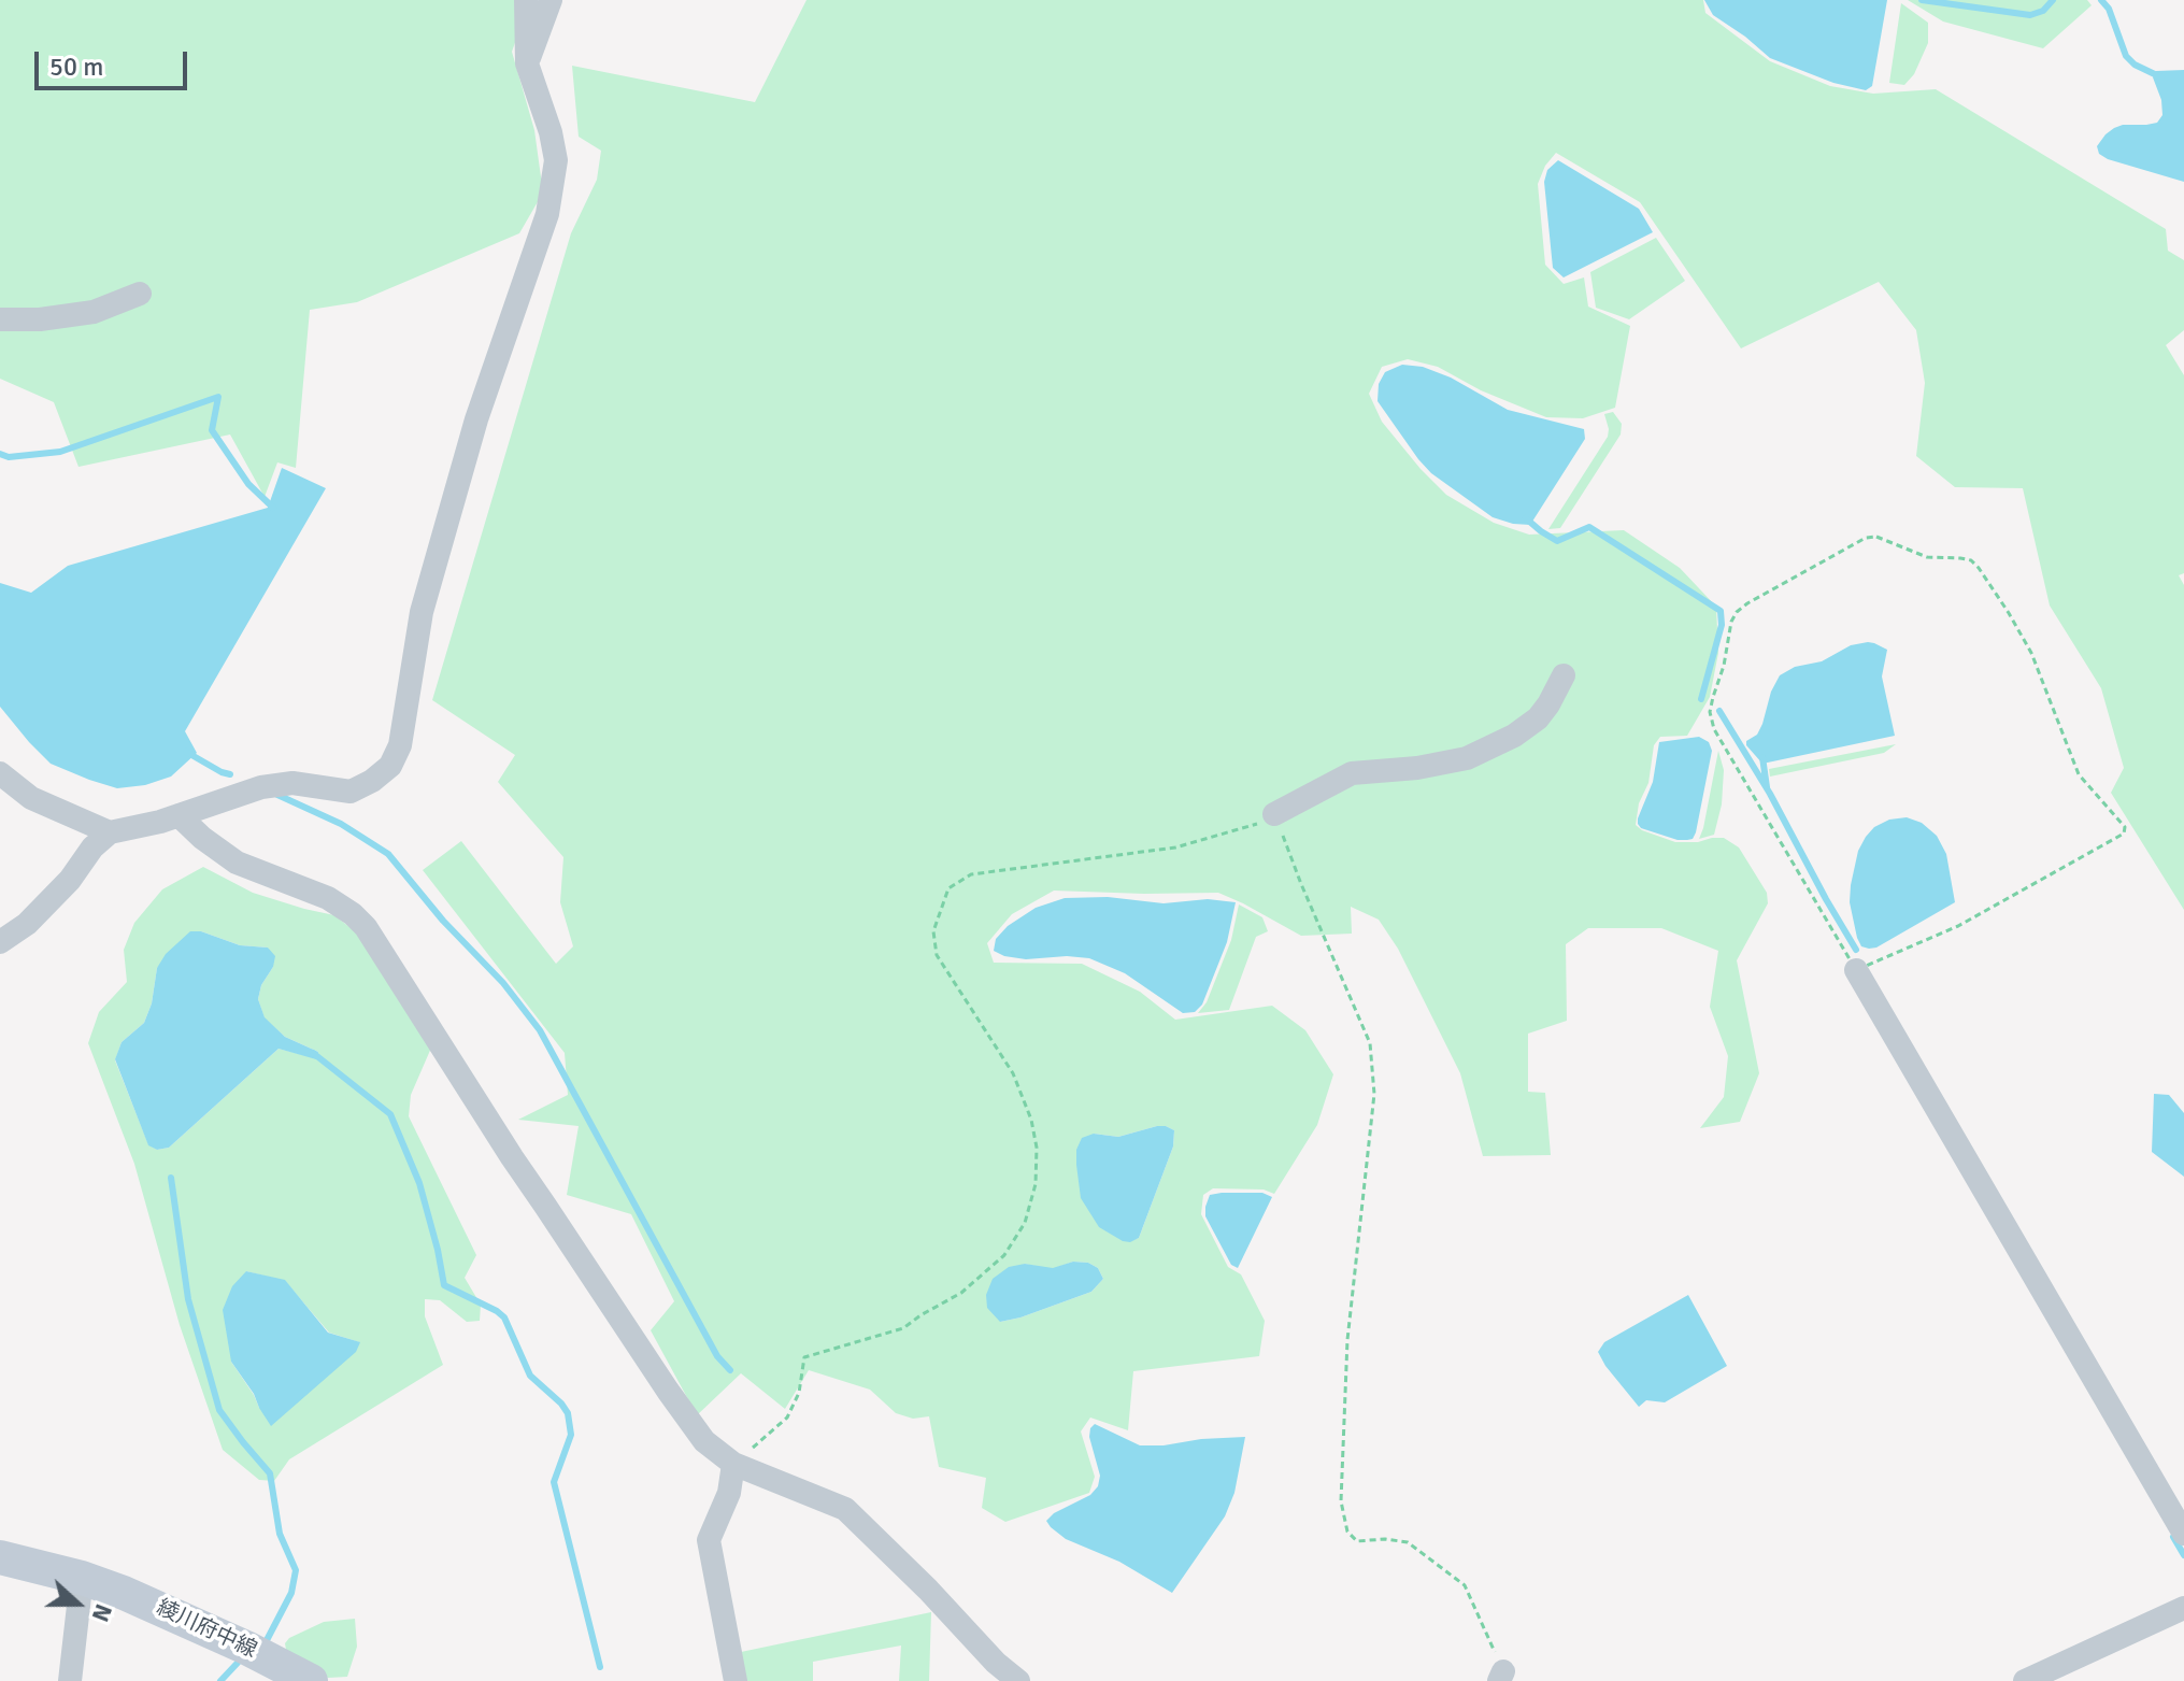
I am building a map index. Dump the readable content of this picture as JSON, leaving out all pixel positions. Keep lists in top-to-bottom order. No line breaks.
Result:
{"streets":{"main road":["綾川府中線"]},"scale_bar":"50 m","north":"right"}
